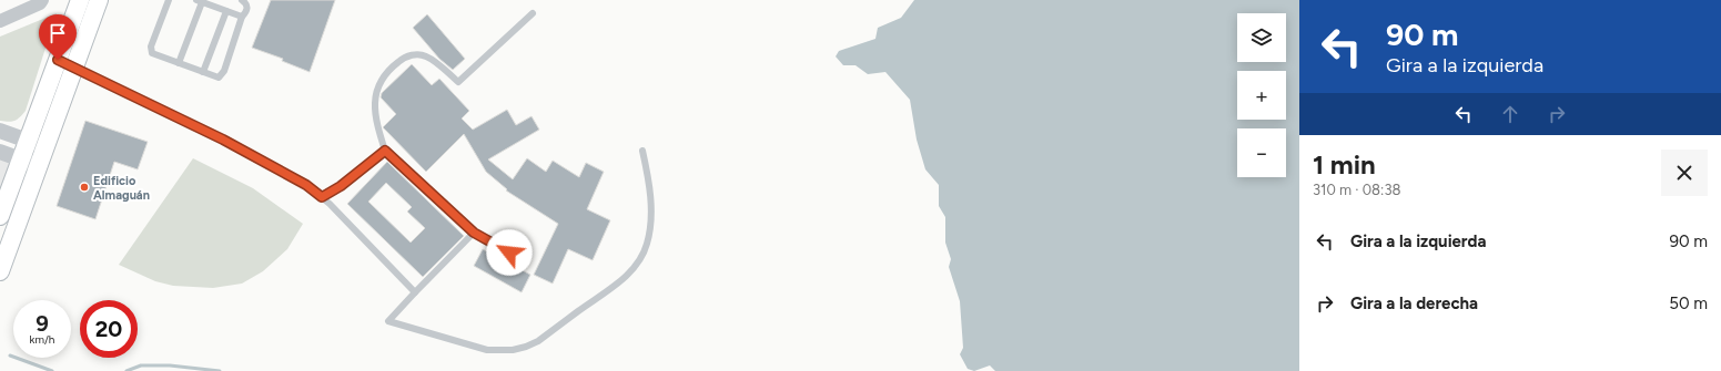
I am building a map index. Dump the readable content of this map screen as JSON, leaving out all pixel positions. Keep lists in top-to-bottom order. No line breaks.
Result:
{"places":["Edificio Almaguán"],"page":{"turn":["90 m","Gira a la izquierda"],"map_buttons":["+","−"],"heading":["1 min","310 m · 08:38"],"list":[{"name":"Gira a la izquierda","value":"90 m"},{"name":"Gira a la derecha","value":"50 m"}],"speed":"9 km/h","limit":"20"}}
